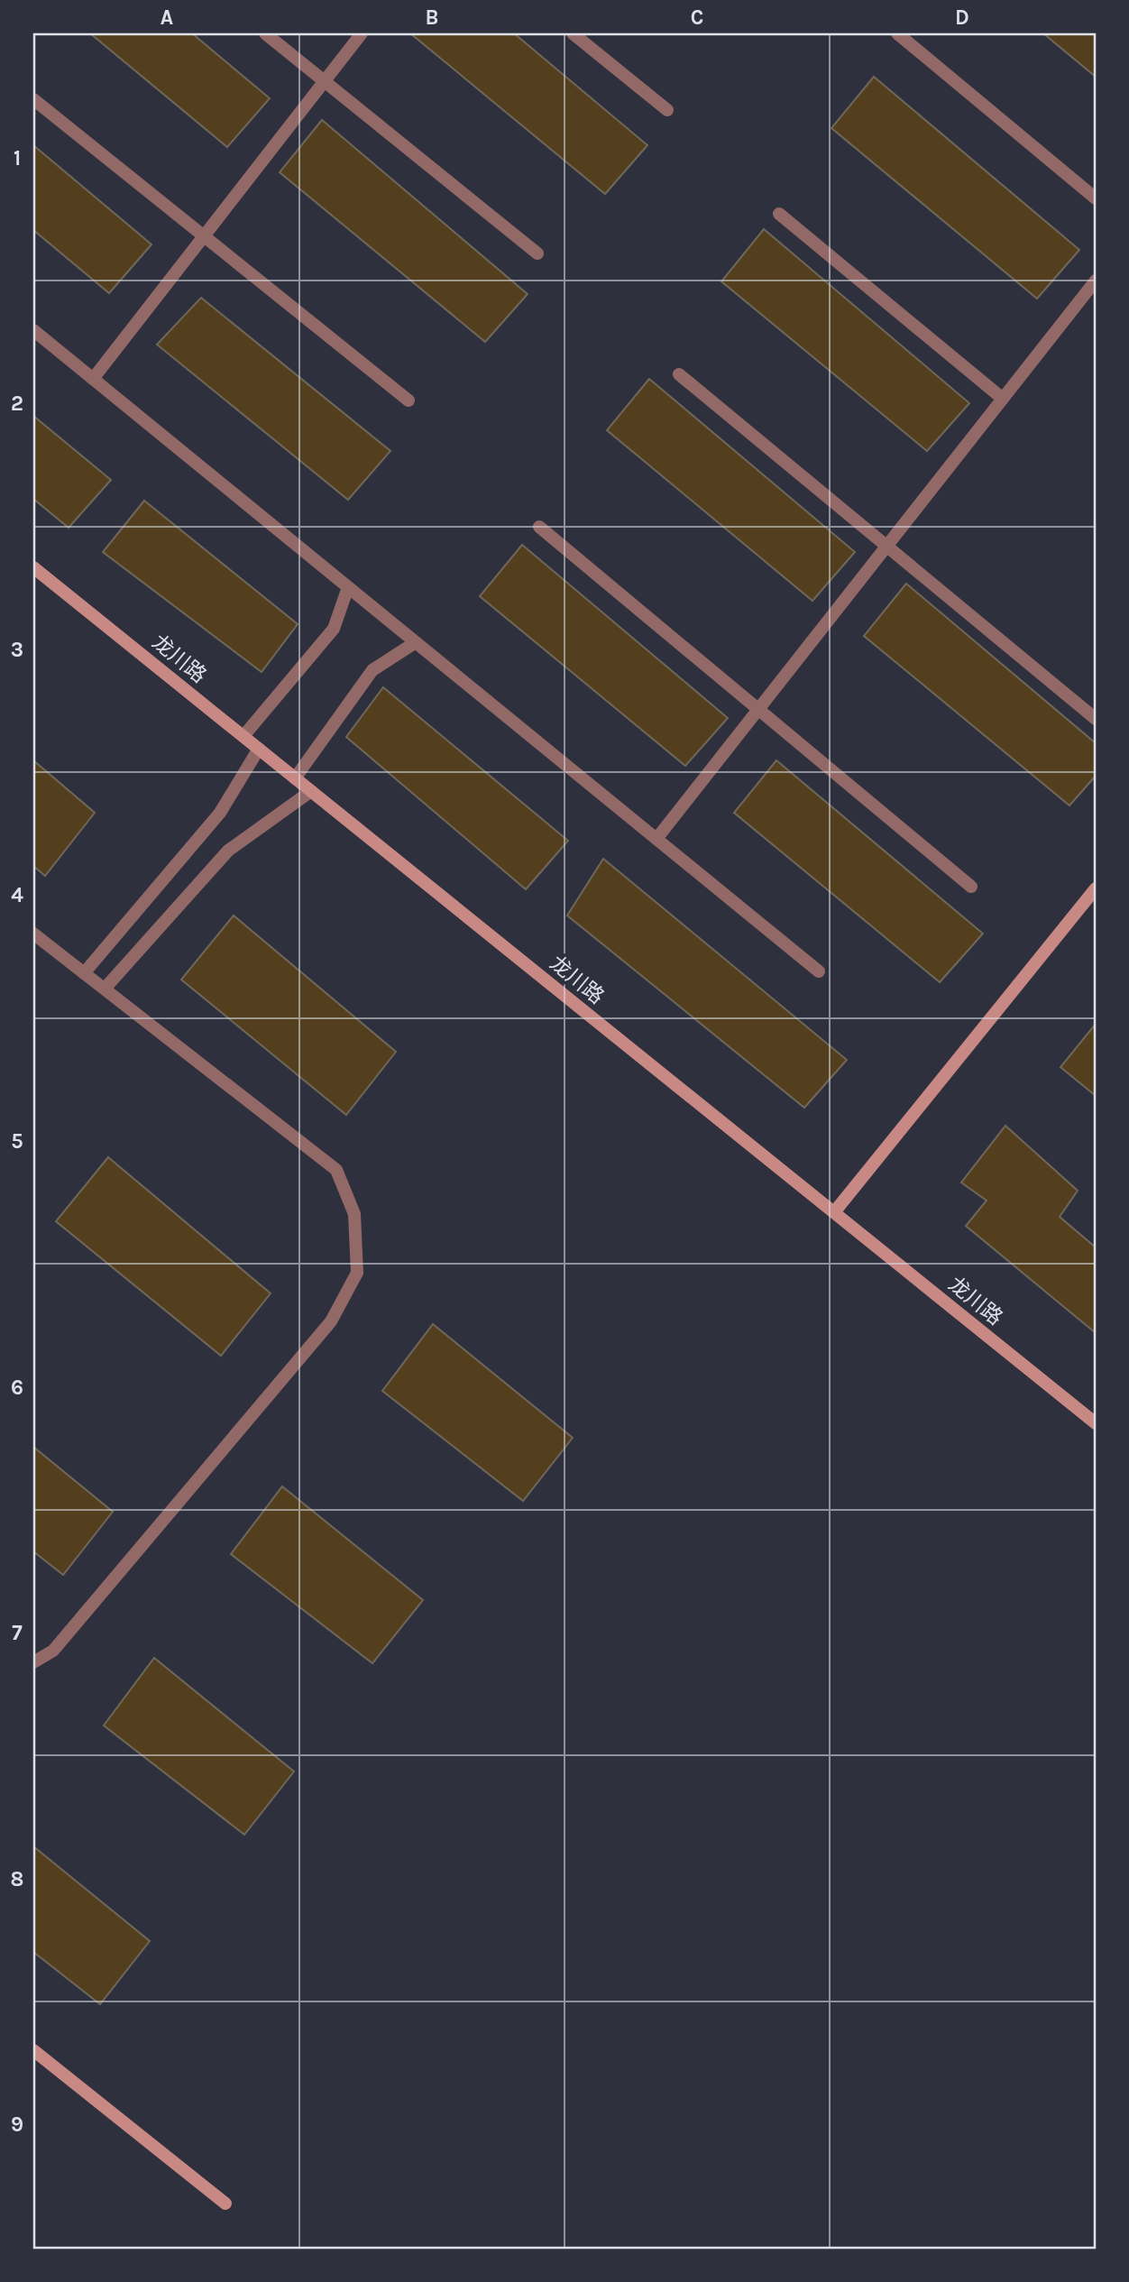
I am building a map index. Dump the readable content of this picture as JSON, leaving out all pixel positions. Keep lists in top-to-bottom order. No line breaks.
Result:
{"streets":{"street":["龙川路"]},"grid":{"columns":["A","B","C","D"],"rows":["1","2","3","4","5","6","7","8","9"]}}
